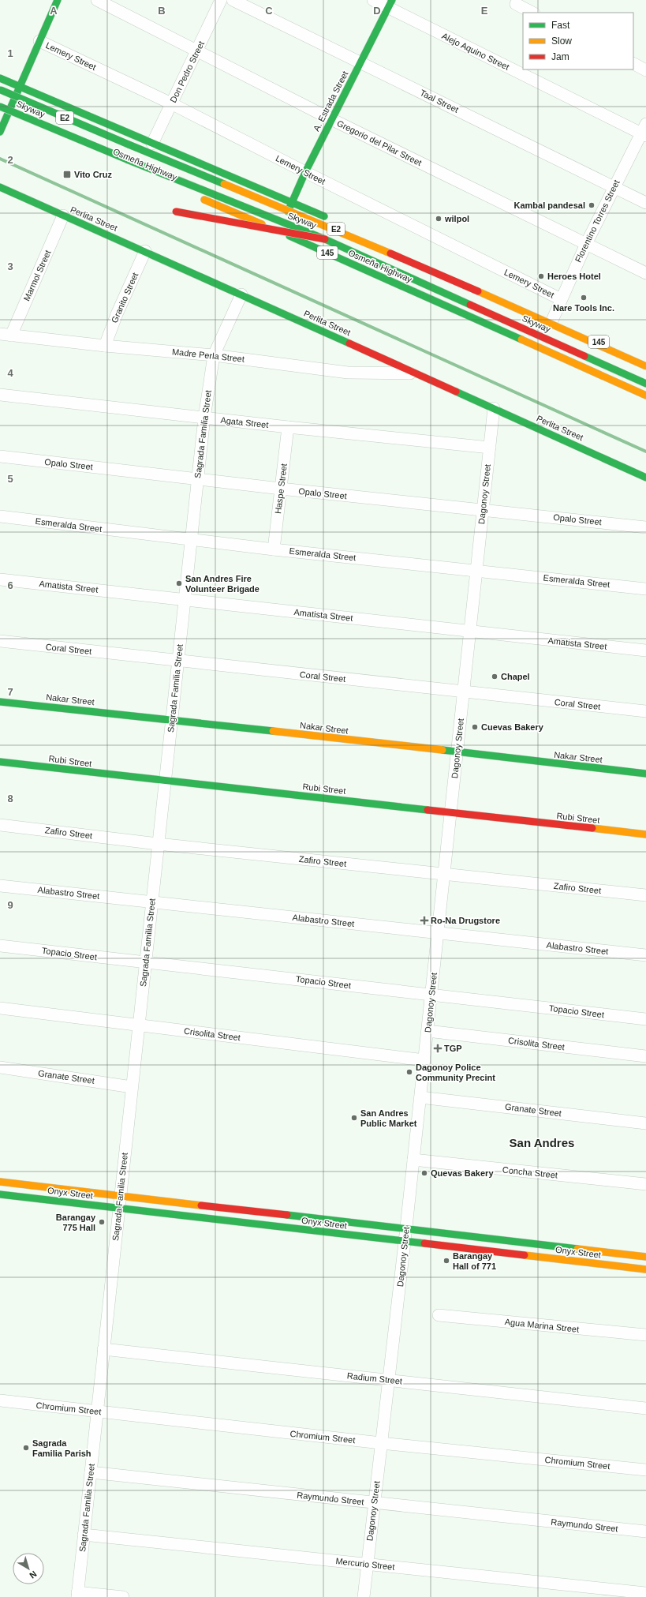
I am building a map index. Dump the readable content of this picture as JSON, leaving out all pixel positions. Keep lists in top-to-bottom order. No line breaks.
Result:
{"streets":{"main road":["A. Estrada Street","Skyway","E2","Osmeña Highway","Perlita Street","145","Nakar Street","Rubi Street","Onyx Street"],"street":["Alejo Aquino Street","Lemery Street","Don Pedro Street","Taal Street","Gregorio del Pilar Street","Florentino Torres Street","Marmol Street","Granito Street","Madre Perla Street","Agata Street","Sagrada Familia Street","Opalo Street","Haspe Street","Dagonoy Street","Esmeralda Street","Amatista Street","Coral Street","Zafiro Street","Alabastro Street","Topacio Street","Crisolita Street","Granate Street","Concha Street","Agua Marina Street","Radium Street","Chromium Street","Raymundo Street","Mercurio Street"]},"crossings":[["Alejo Aquino Street","A. Estrada Street"],["Alejo Aquino Street","Florentino Torres Street"],["Lemery Street","Don Pedro Street"],["Lemery Street","A. Estrada Street"],["Lemery Street","Florentino Torres Street"],["Don Pedro Street","Gregorio del Pilar Street"],["A. Estrada Street","Taal Street"],["A. Estrada Street","Gregorio del Pilar Street"],["A. Estrada Street","Osmeña Highway"],["Taal Street","Florentino Torres Street"],["Gregorio del Pilar Street","Florentino Torres Street"],["Osmeña Highway","Florentino Torres Street"],["Perlita Street","Marmol Street"],["Perlita Street","Granito Street"],["Perlita Street","Madre Perla Street"],["Perlita Street","Sagrada Familia Street"],["Perlita Street","Dagonoy Street"],["Marmol Street","Madre Perla Street"],["Granito Street","Madre Perla Street"],["Madre Perla Street","Sagrada Familia Street"],["Agata Street","Sagrada Familia Street"],["Agata Street","Haspe Street"],["Agata Street","Dagonoy Street"],["Sagrada Familia Street","Opalo Street"],["Sagrada Familia Street","Esmeralda Street"],["Sagrada Familia Street","Amatista Street"],["Sagrada Familia Street","Coral Street"],["Sagrada Familia Street","Nakar Street"],["Sagrada Familia Street","Rubi Street"],["Sagrada Familia Street","Zafiro Street"],["Sagrada Familia Street","Alabastro Street"],["Sagrada Familia Street","Topacio Street"],["Sagrada Familia Street","Crisolita Street"],["Sagrada Familia Street","Granate Street"],["Sagrada Familia Street","Onyx Street"],["Sagrada Familia Street","Radium Street"],["Sagrada Familia Street","Chromium Street"],["Sagrada Familia Street","Raymundo Street"],["Sagrada Familia Street","Mercurio Street"],["Opalo Street","Haspe Street"],["Opalo Street","Dagonoy Street"],["Haspe Street","Esmeralda Street"],["Dagonoy Street","Esmeralda Street"],["Dagonoy Street","Amatista Street"],["Dagonoy Street","Coral Street"],["Dagonoy Street","Nakar Street"],["Dagonoy Street","Rubi Street"],["Dagonoy Street","Zafiro Street"],["Dagonoy Street","Alabastro Street"],["Dagonoy Street","Topacio Street"],["Dagonoy Street","Crisolita Street"],["Dagonoy Street","Granate Street"],["Dagonoy Street","Concha Street"],["Dagonoy Street","Onyx Street"],["Dagonoy Street","Radium Street"],["Dagonoy Street","Chromium Street"],["Dagonoy Street","Raymundo Street"],["Dagonoy Street","Mercurio Street"]],"districts":["San Andres"],"places":{"transit":["Vito Cruz"],"other":["Kambal pandesal","wilpol","Heroes Hotel","Nare Tools Inc.","San Andres Fire Volunteer Brigade","Chapel","Cuevas Bakery","Dagonoy Police Community Precint","San Andres Public Market","Quevas Bakery","Barangay 775 Hall","Barangay Hall of 771","Sagrada Familia Parish"],"health":["Ro-Na Drugstore","TGP"]},"legend":["Fast","Slow","Jam"],"north":"bottom right","grid":{"columns":["A","B","C","D","E"],"rows":["1","2","3","4","5","6","7","8","9"]}}
